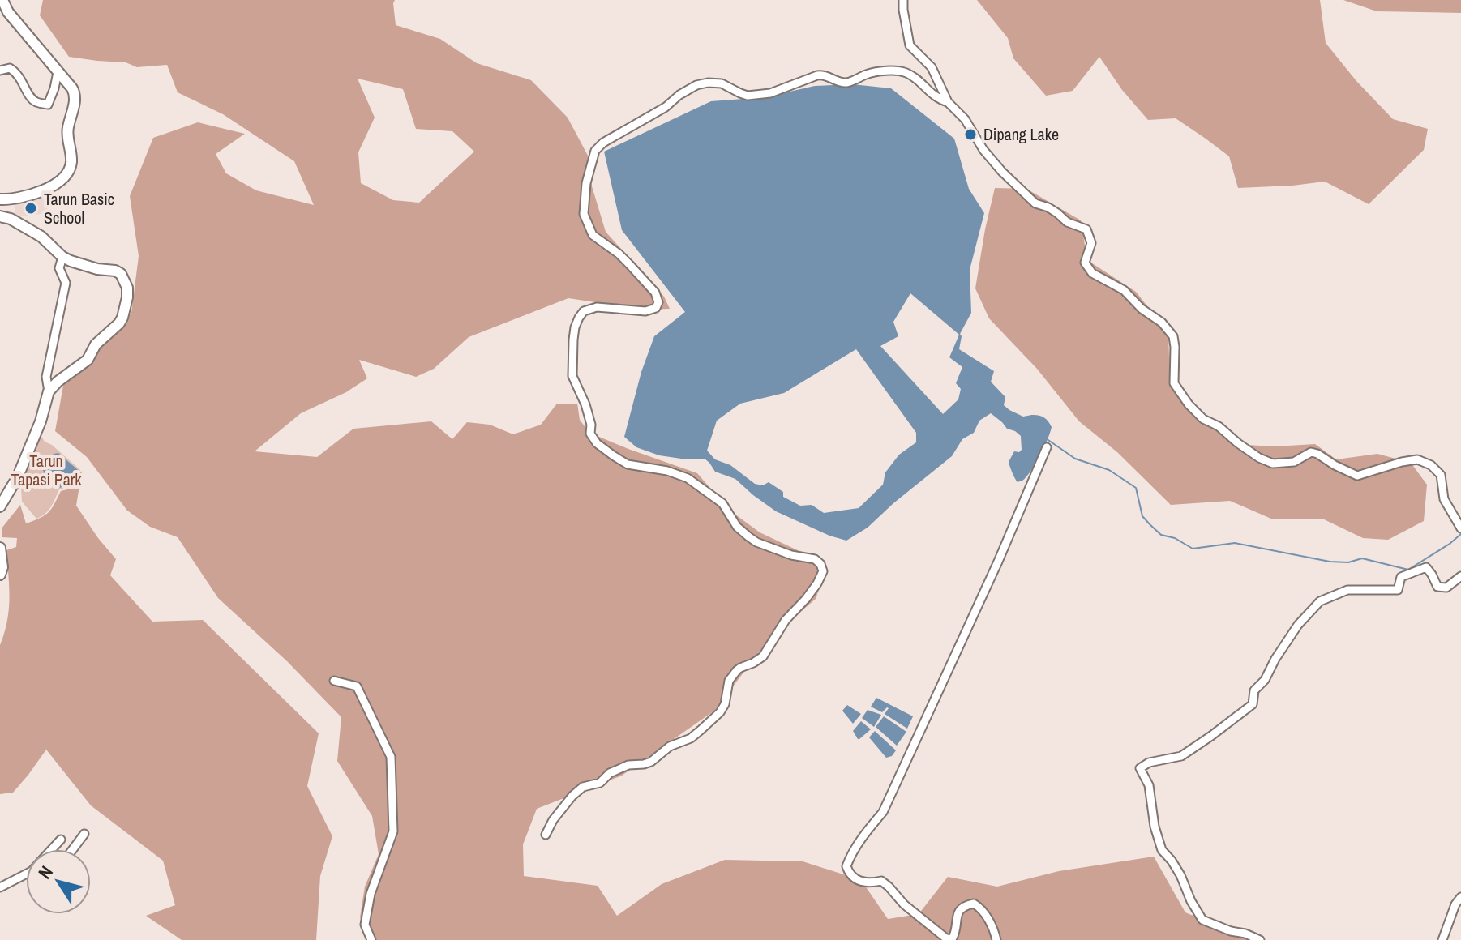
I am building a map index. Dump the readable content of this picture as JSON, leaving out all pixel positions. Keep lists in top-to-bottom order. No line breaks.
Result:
{"parks":["Tarun Tapasi Park"],"places":["Dipang Lake","Tarun Basic School"],"north":"top left"}
